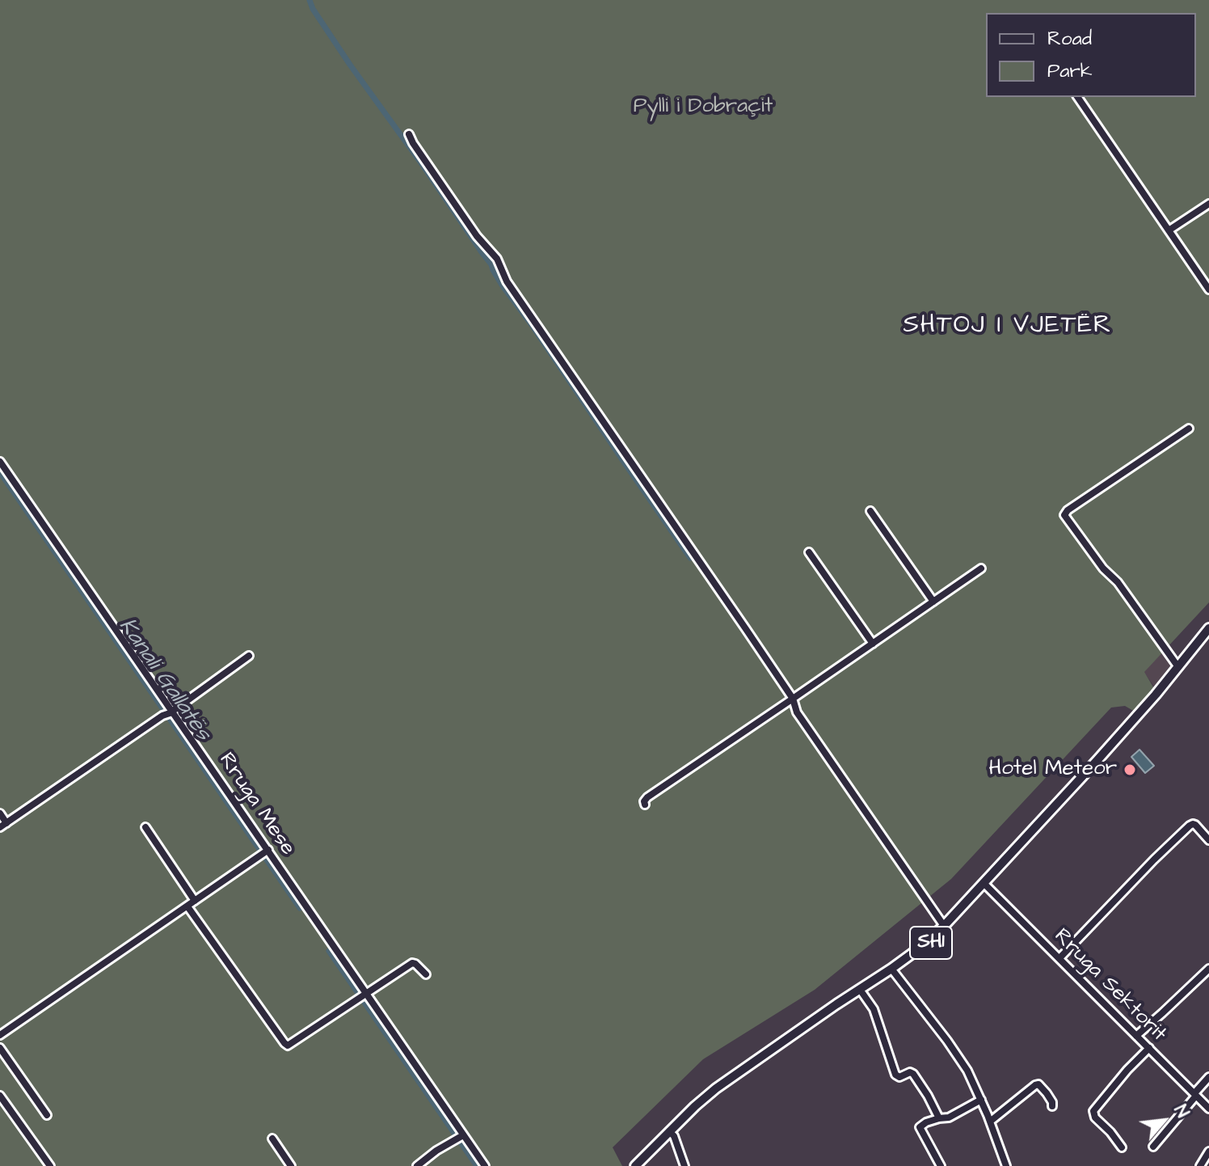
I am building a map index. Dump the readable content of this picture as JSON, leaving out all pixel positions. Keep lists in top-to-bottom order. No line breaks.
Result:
{"streets":{"main road":["SH1"],"street":["Rruga Mese","Rruga Sektorit"]},"crossings":[["SH1","Rruga Sektorit"]],"districts":["SHTOJ I VJETËR"],"water":["Kanali Gallatës"],"parks":["Pylli i Dobraçit"],"places":["Hotel Meteor"],"legend":["Road","Park"],"north":"top right"}
